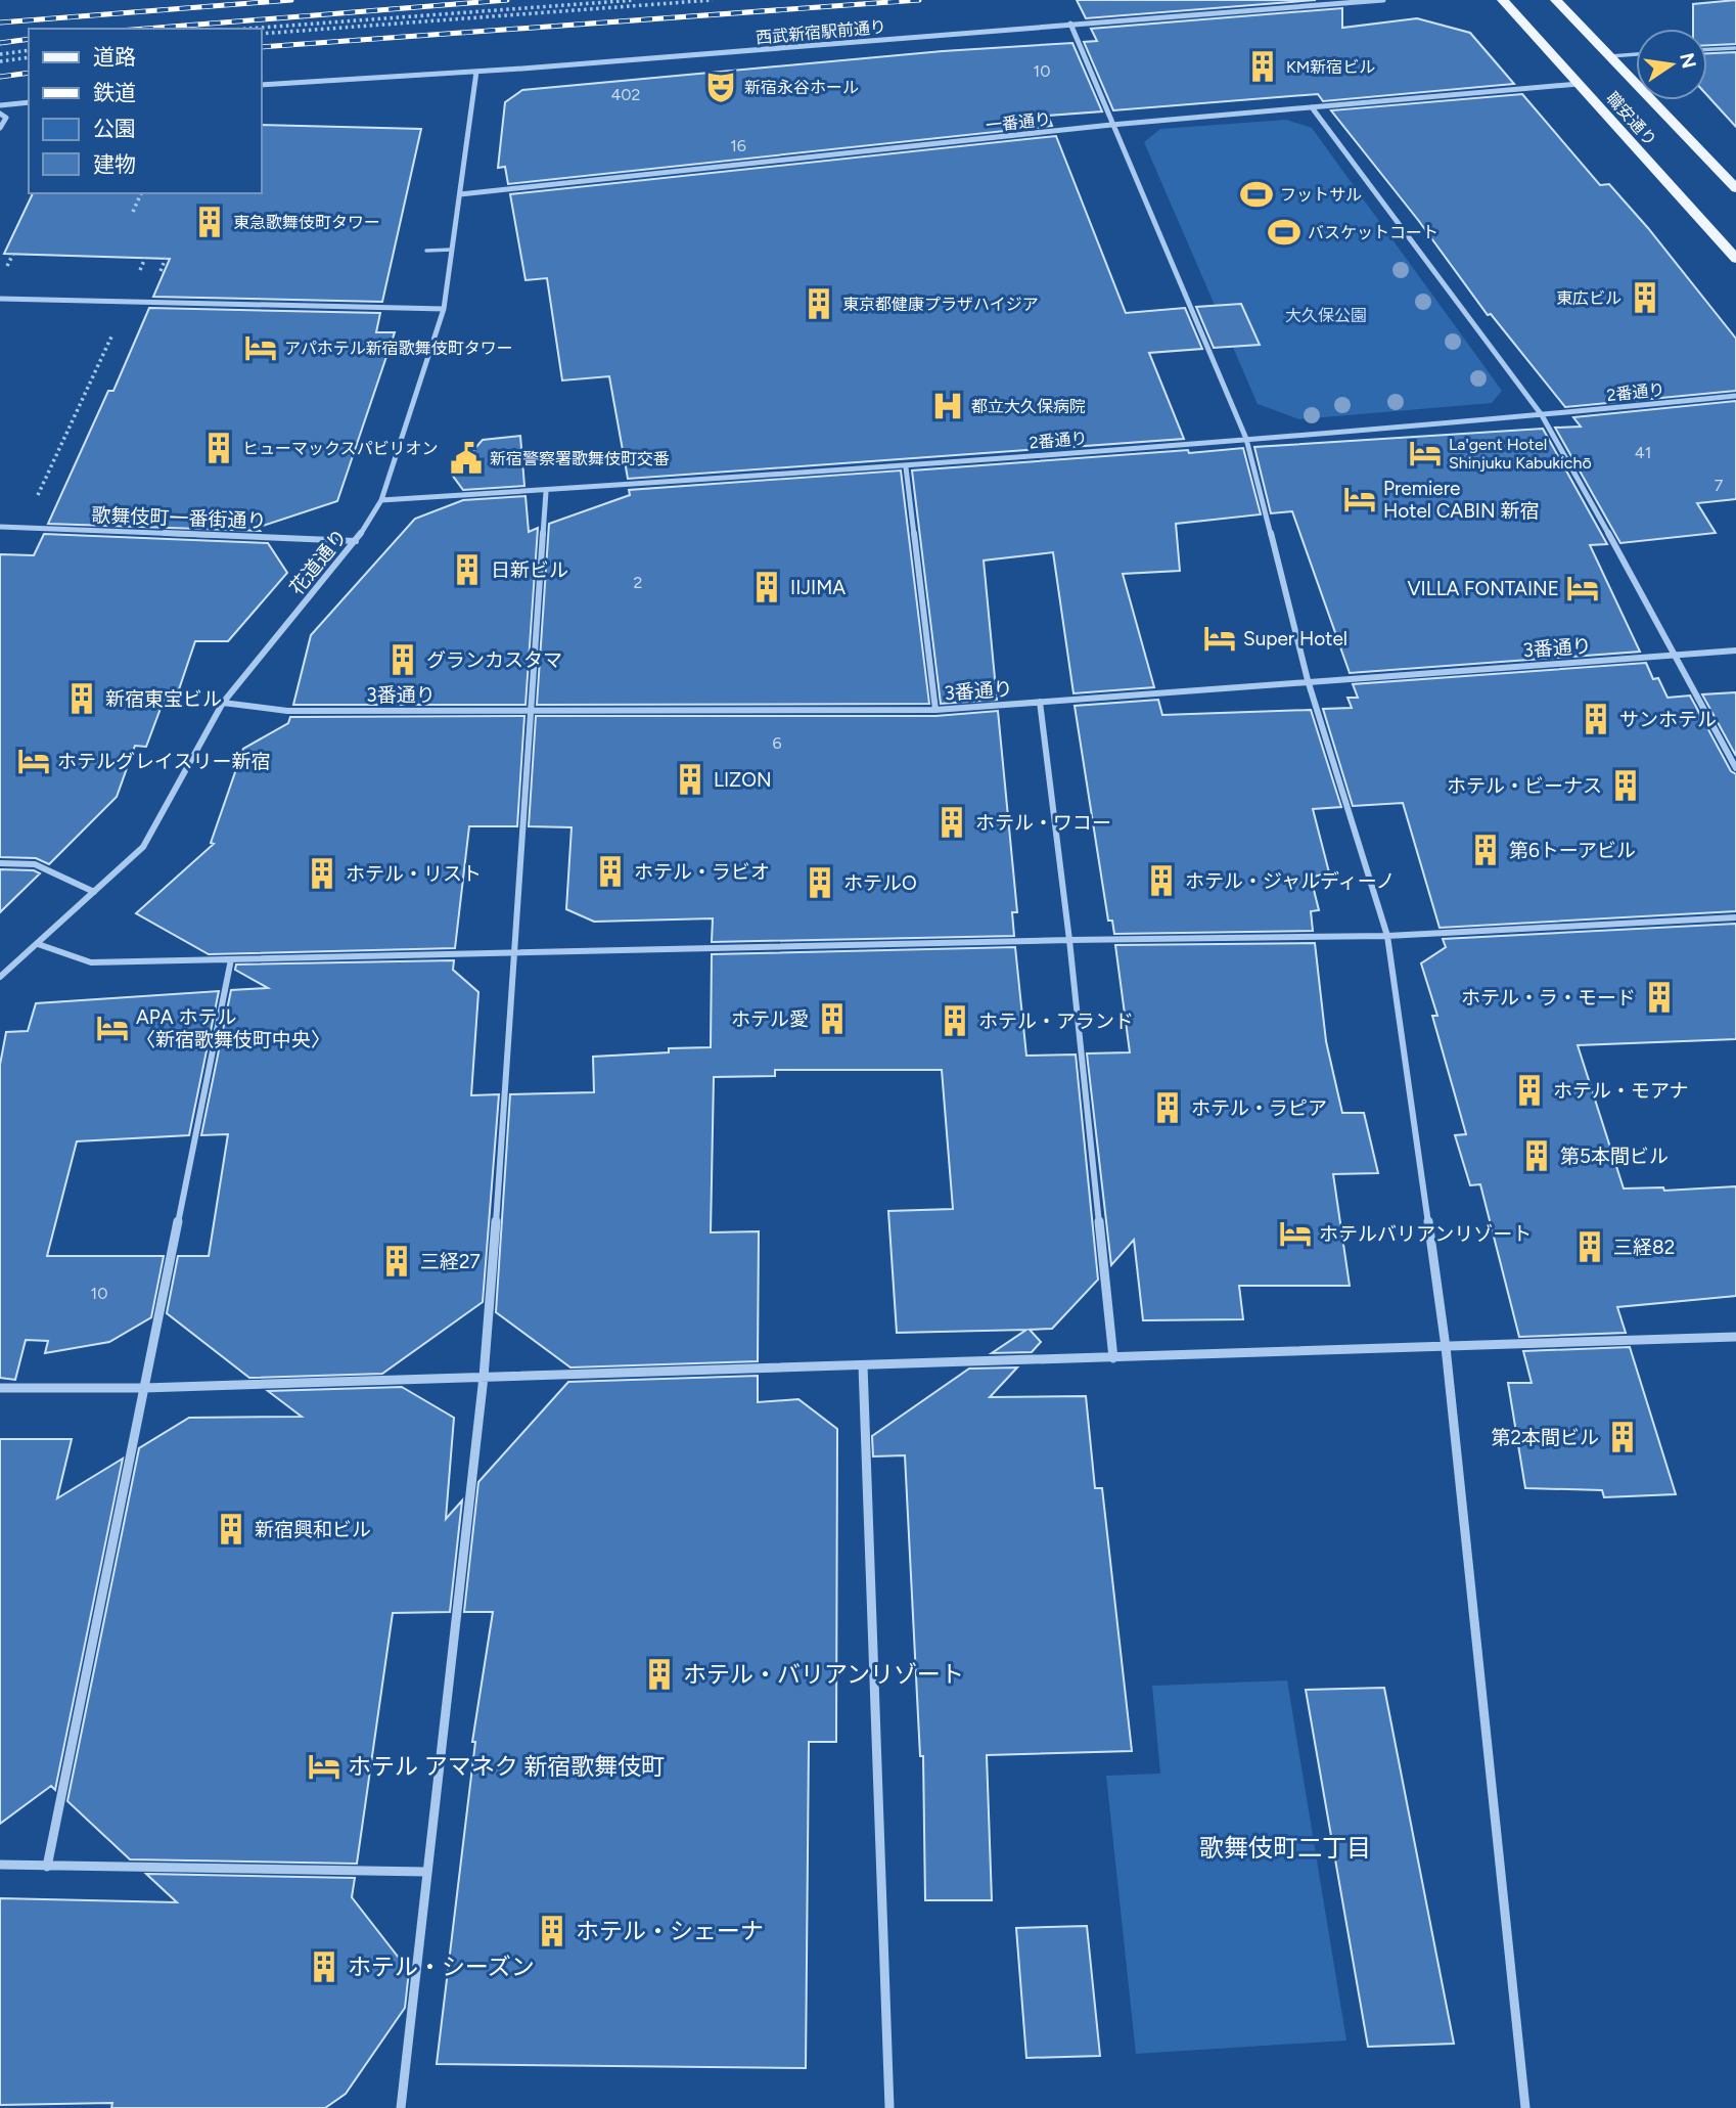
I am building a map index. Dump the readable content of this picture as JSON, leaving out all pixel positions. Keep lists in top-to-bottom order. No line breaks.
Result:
{"streets":{"main road":["職安通り"],"street":["西武新宿駅前通り","一番通り","2番通り","歌舞伎町一番街通り","花道通り","3番通り"]},"crossings":[["西武新宿駅前通り","花道通り"],["職安通り","一番通り"],["一番通り","花道通り"],["2番通り","花道通り"],["歌舞伎町一番街通り","花道通り"],["花道通り","3番通り"]],"districts":["歌舞伎町二丁目"],"parks":["大久保公園"],"places":{"building":["KM新宿ビル","東急歌舞伎町タワー","東広ビル","東京都健康プラザハイジア","ヒューマックスパビリオン","日新ビル","IIJIMA","グランカスタマ","新宿東宝ビル","サンホテル","LIZON","ホテル・ビーナス","ホテル・ワコー","第6トーアビル","ホテル・ラビオ","ホテル・リスト","ホテル・ジャルディーノ","ホテルO","ホテル・ラ・モード","ホテル愛","ホテル・アランド","ホテル・モアナ","ホテル・ラピア","第5本間ビル","三経82","三経27","第2本間ビル","新宿興和ビル","ホテル・バリアンリゾート","ホテル・シェーナ","ホテル・シーズン"],"theatre":["新宿永谷ホール"],"sports":["フットサル","バスケットコート"],"hotel":["アパホテル新宿歌舞伎町タワー","La'gent Hotel Shinjuku Kabukichō","Premiere Hotel CABIN 新宿","VILLA FONTAINE","Super Hotel","ホテルグレイスリー新宿","APA ホテル 〈新宿歌舞伎町中央〉","ホテルバリアンリゾート","ホテル アマネク 新宿歌舞伎町"],"hospital":["都立大久保病院"],"public building":["新宿警察署歌舞伎町交番"]},"house_numbers":["10","402","16","41","7","2","6","10"],"legend":["道路","鉄道","公園","建物"],"north":"right"}
